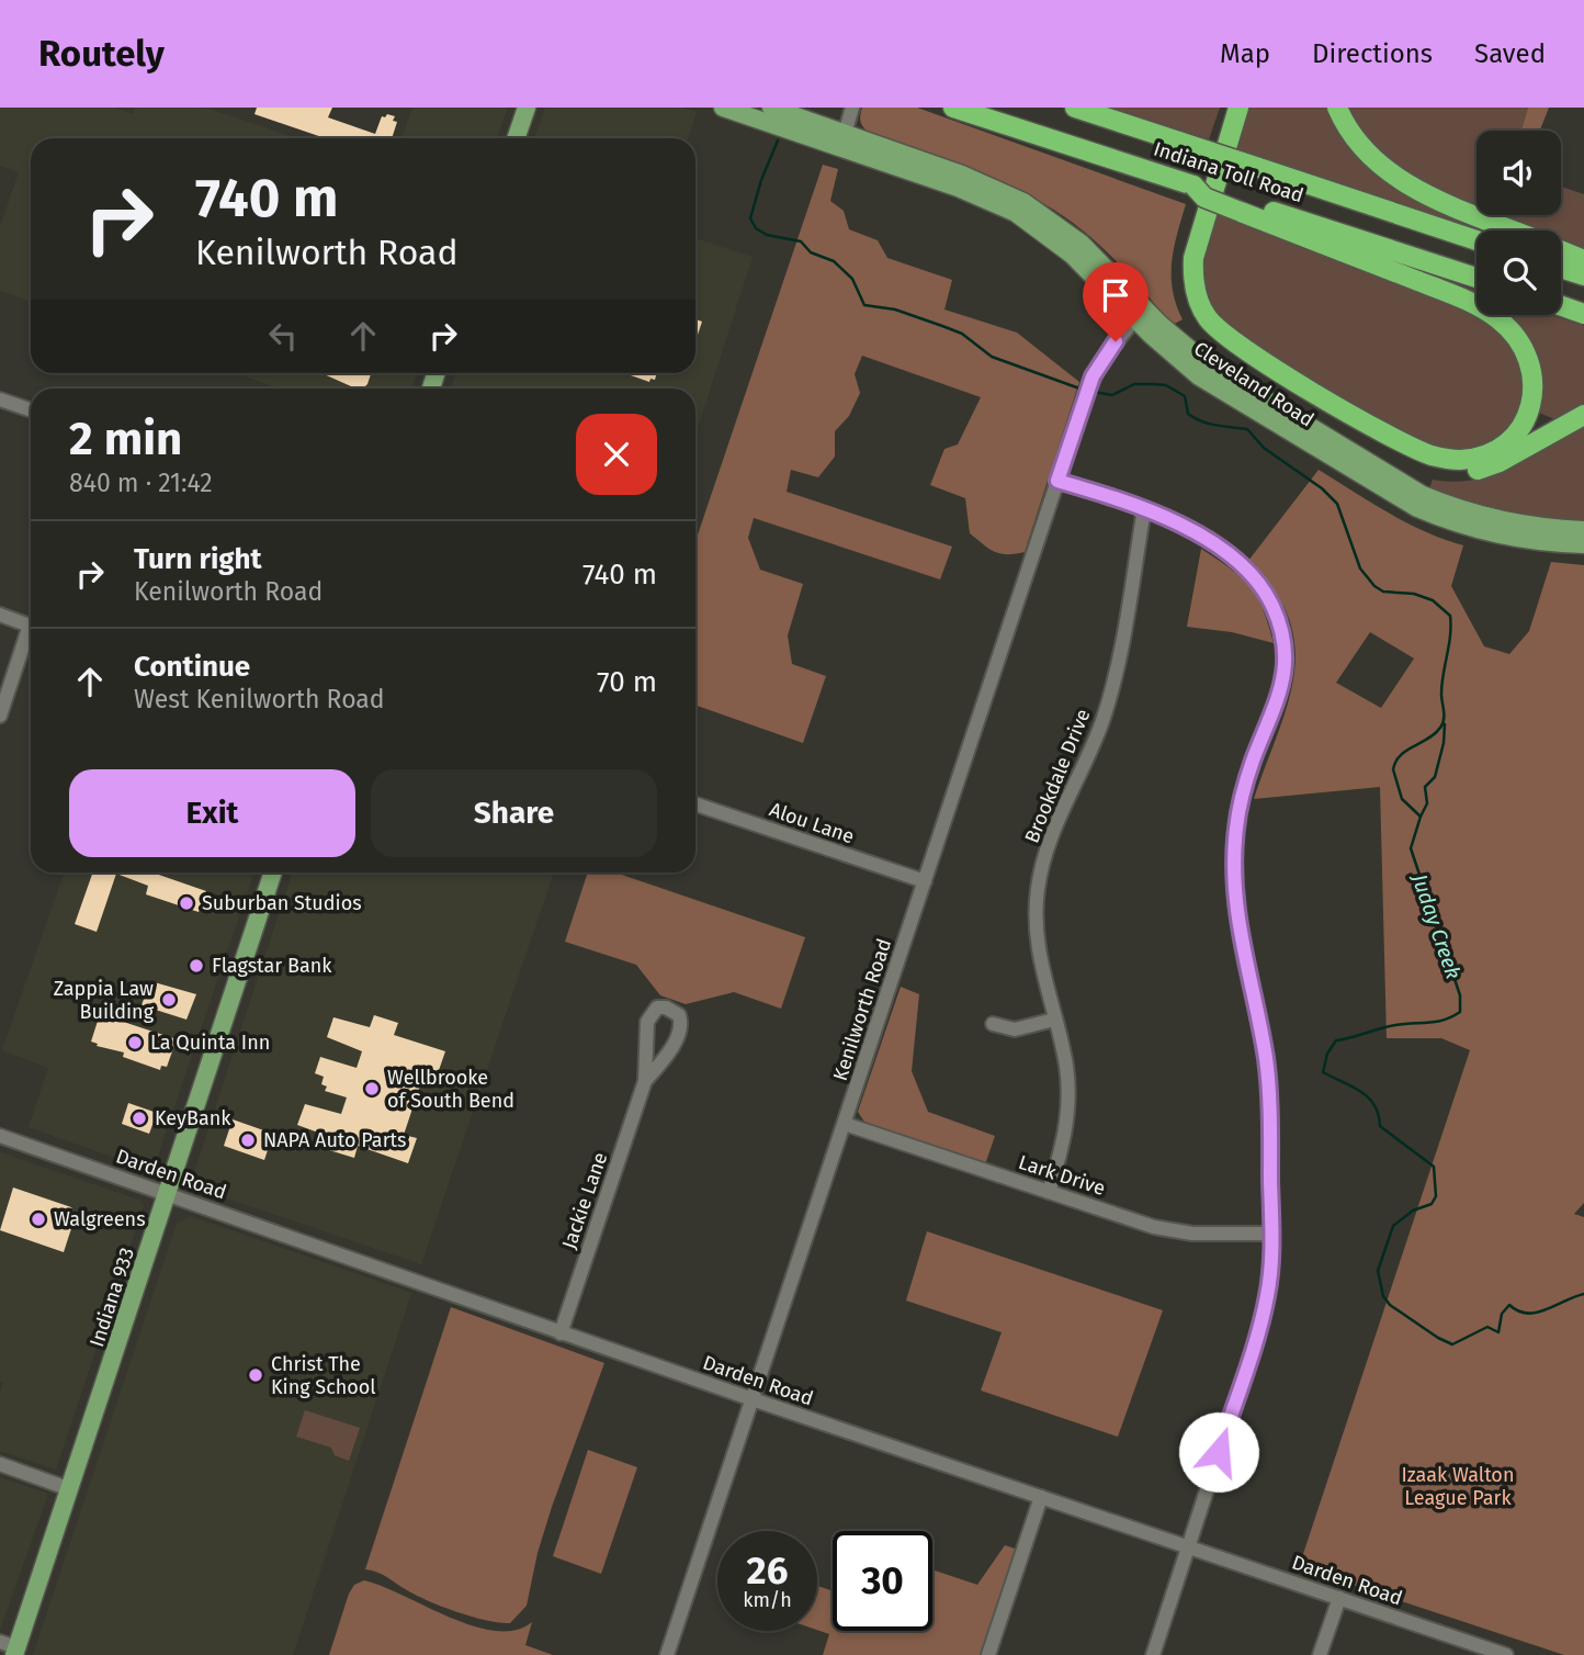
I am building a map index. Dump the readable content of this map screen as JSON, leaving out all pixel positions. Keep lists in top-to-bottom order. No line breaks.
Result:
{"streets":{"highway":["Indiana Toll Road"],"main road":["Cleveland Road","Indiana 933"],"street":["Brookdale Drive","Alou Lane","Kenilworth Road","Darden Road","Lark Drive","Jackie Lane"]},"crossings":[["Cleveland Road","Kenilworth Road"],["Brookdale Drive","Lark Drive"],["Alou Lane","Kenilworth Road"],["Kenilworth Road","Darden Road"],["Kenilworth Road","Lark Drive"],["Darden Road","Jackie Lane"],["Darden Road","Indiana 933"]],"water":["Juday Creek"],"parks":["Izaak Walton League Park"],"places":["Suburban Studios","Flagstar Bank","Zappia Law Building","La Quinta Inn","Wellbrooke of South Bend","KeyBank","NAPA Auto Parts","Walgreens","Christ The King School"],"page":{"header":"Routely","nav":["Map","Directions","Saved"],"turn":["740 m","Kenilworth Road"],"heading":["2 min","840 m · 21:42"],"list":[{"name":"Turn right","note":"Kenilworth Road","value":"740 m"},{"name":"Continue","note":"West Kenilworth Road","value":"70 m"}],"buttons":["Exit","Share"],"speed":"26 km/h","limit":"30"}}
